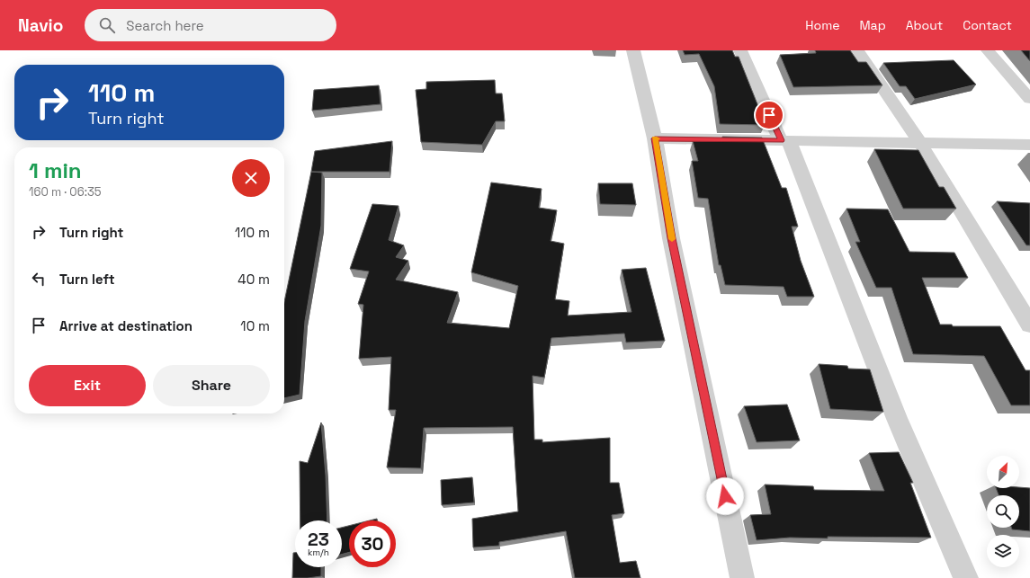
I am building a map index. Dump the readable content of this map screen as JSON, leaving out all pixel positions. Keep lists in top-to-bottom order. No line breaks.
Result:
{"north":"top right","page":{"header":"Navio","search":"Search here","nav":["Home","Map","About","Contact"],"turn":["110 m","Turn right"],"heading":["1 min","160 m · 06:35"],"list":[{"name":"Turn right","value":"110 m"},{"name":"Turn left","value":"40 m"},{"name":"Arrive at destination","value":"10 m"}],"buttons":["Exit","Share"],"speed":"23 km/h","limit":"30"}}
